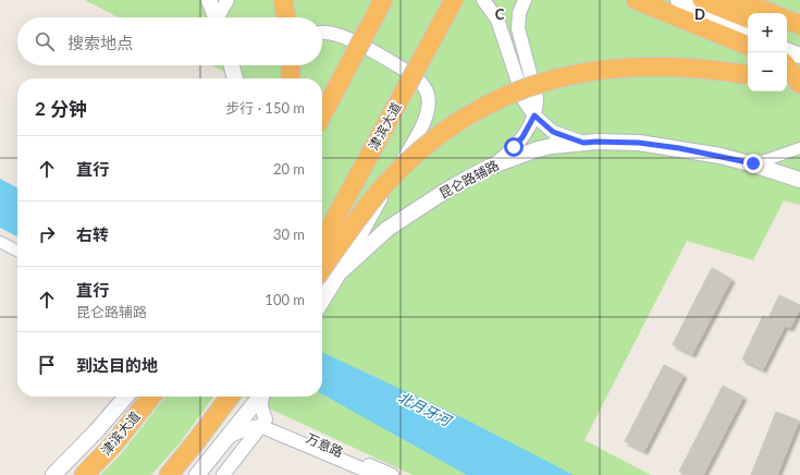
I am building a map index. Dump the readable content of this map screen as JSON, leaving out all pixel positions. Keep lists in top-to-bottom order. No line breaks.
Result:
{"streets":{"highway":["津滨大道"],"main road":["昆仑路辅路"],"street":["万意路"]},"water":["北月牙河"],"page":{"map_buttons":["+","−"],"search":"搜索地点","heading":["2 分钟","步行 · 150 m"],"list":[["直行","20 m"],["右转","30 m"],["直行","昆仑路辅路","100 m"],"到达目的地"]},"grid":{"columns":["C","D"]}}
